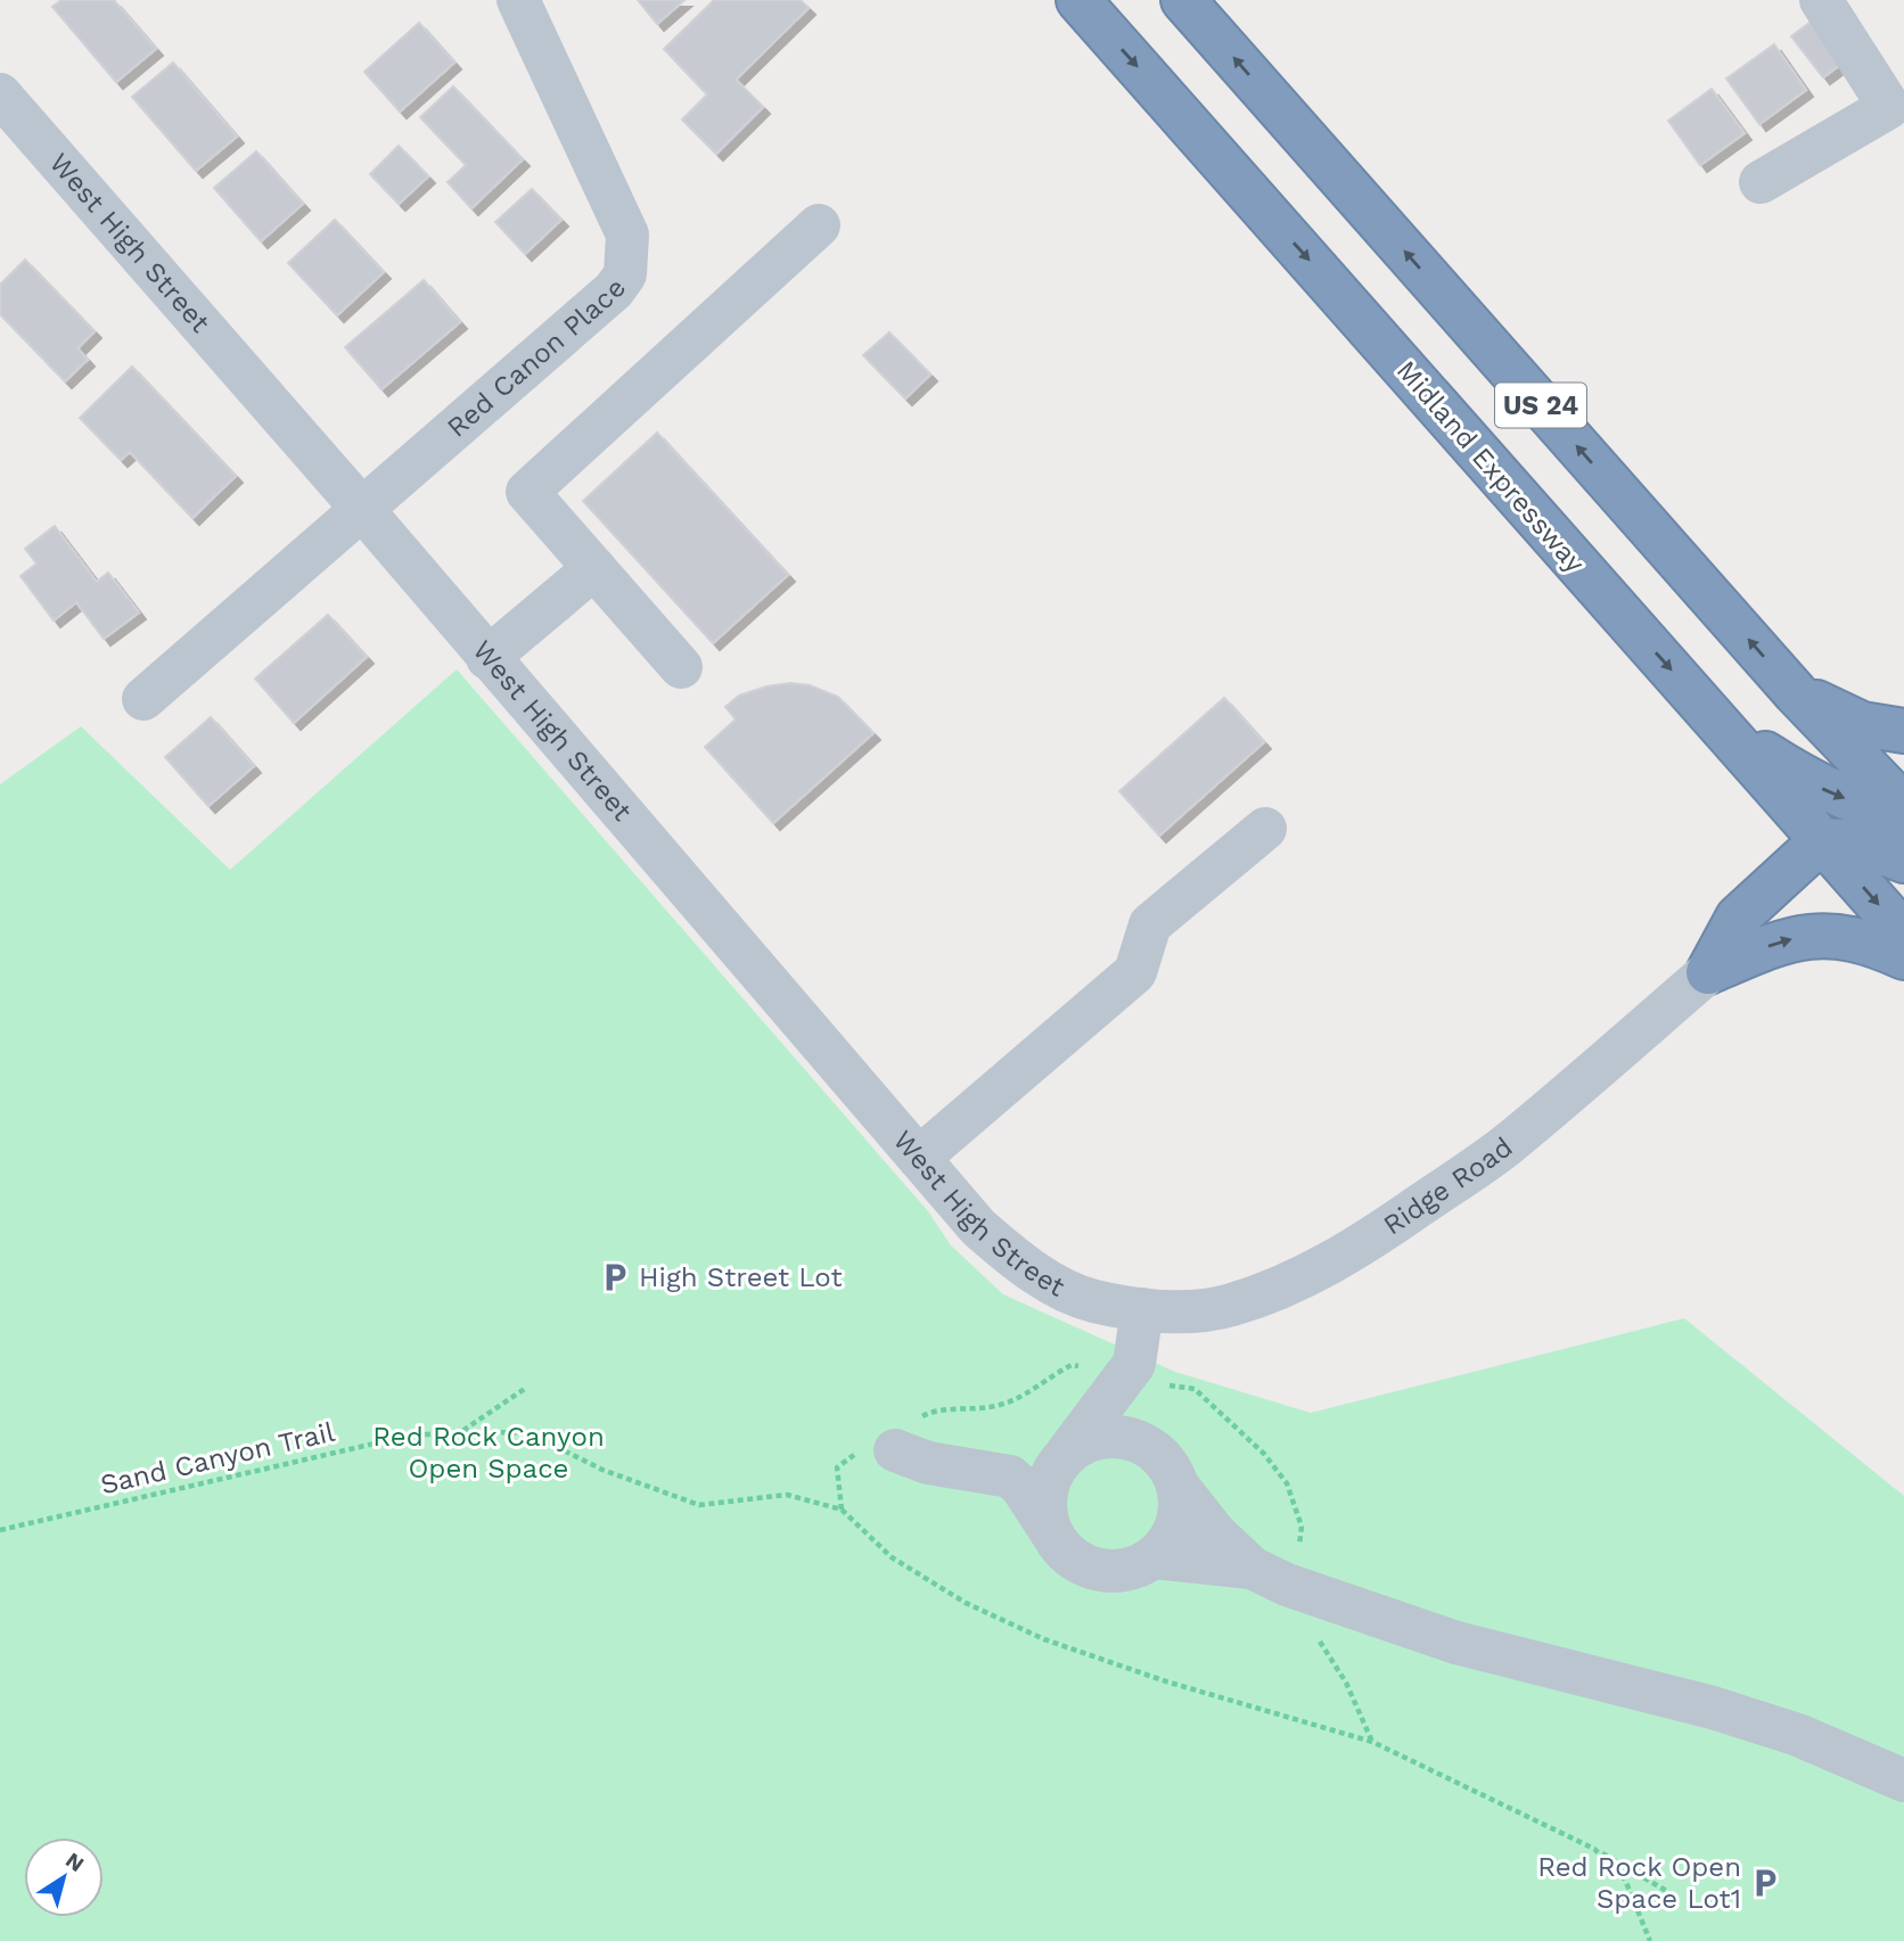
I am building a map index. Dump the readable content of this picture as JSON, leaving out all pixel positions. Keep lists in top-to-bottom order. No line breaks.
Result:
{"streets":{"highway":["US 24","Midland Expressway"],"street":["West High Street","Red Canon Place","Ridge Road"],"path":["Sand Canyon Trail"]},"crossings":[["West High Street","Red Canon Place"],["West High Street","Ridge Road"]],"parks":["Red Rock Canyon Open Space"],"places":{"parking":["High Street Lot","Red Rock Open Space Lot1"]},"north":"top right"}
